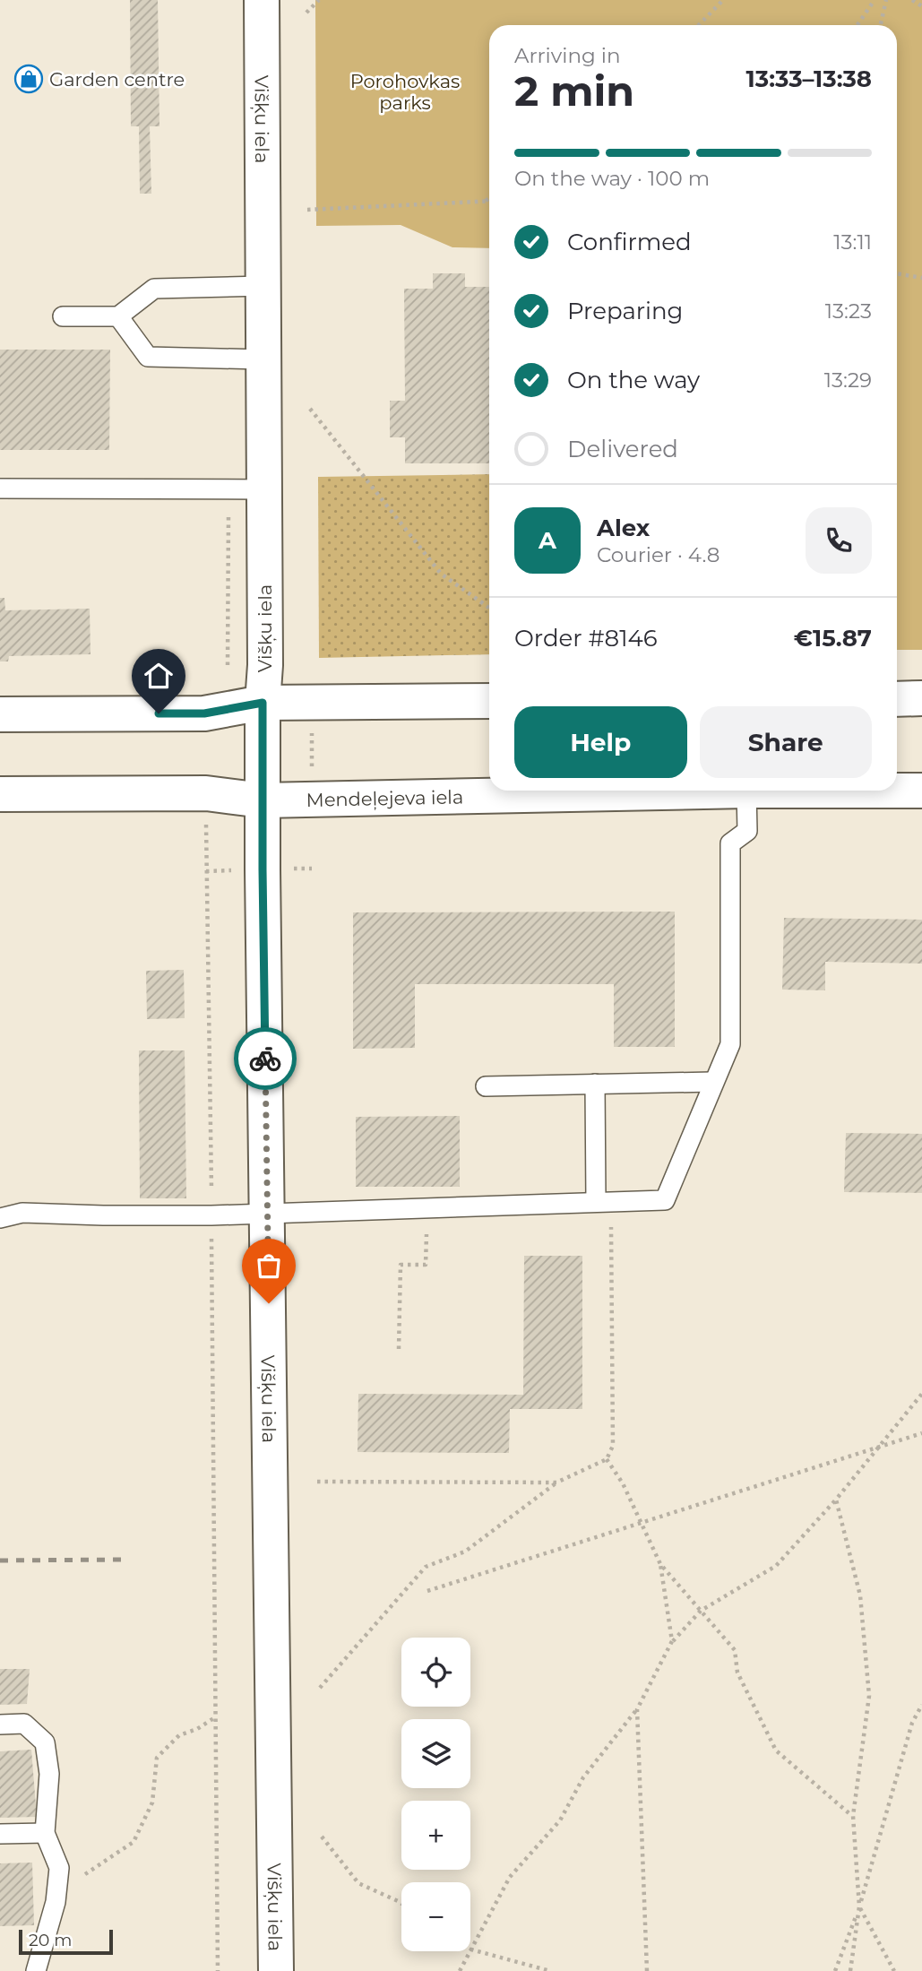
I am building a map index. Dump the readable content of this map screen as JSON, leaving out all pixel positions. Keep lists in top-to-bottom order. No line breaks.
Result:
{"streets":{"street":["Višķu iela","Mendeļejeva iela"]},"crossings":[["Višķu iela","Mendeļejeva iela"]],"parks":["Porohovkas parks"],"places":{"shop":["Garden centre"]},"scale_bar":"20 m","page":{"heading":["2 min","Arriving in","13:33–13:38"],"panel":["Alex","Courier · 4.8","Order #8146","€15.87"],"bar":"On the way · 100 m","list":[["Confirmed","13:11"],["Preparing","13:23"],["On the way","13:29"],"Delivered"],"round":"A","buttons":["Help","Share"],"map_buttons":["+","−"],"scale":"20 m"}}
